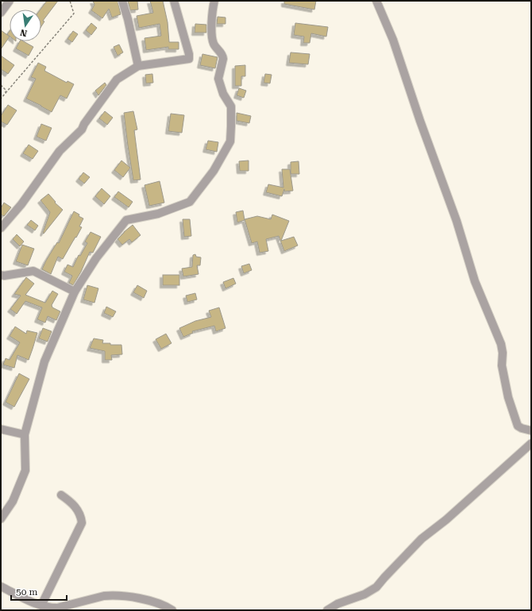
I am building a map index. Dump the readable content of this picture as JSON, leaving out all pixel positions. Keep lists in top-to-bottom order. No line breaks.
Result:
{"scale_bar":"50 m","north":"bottom"}
